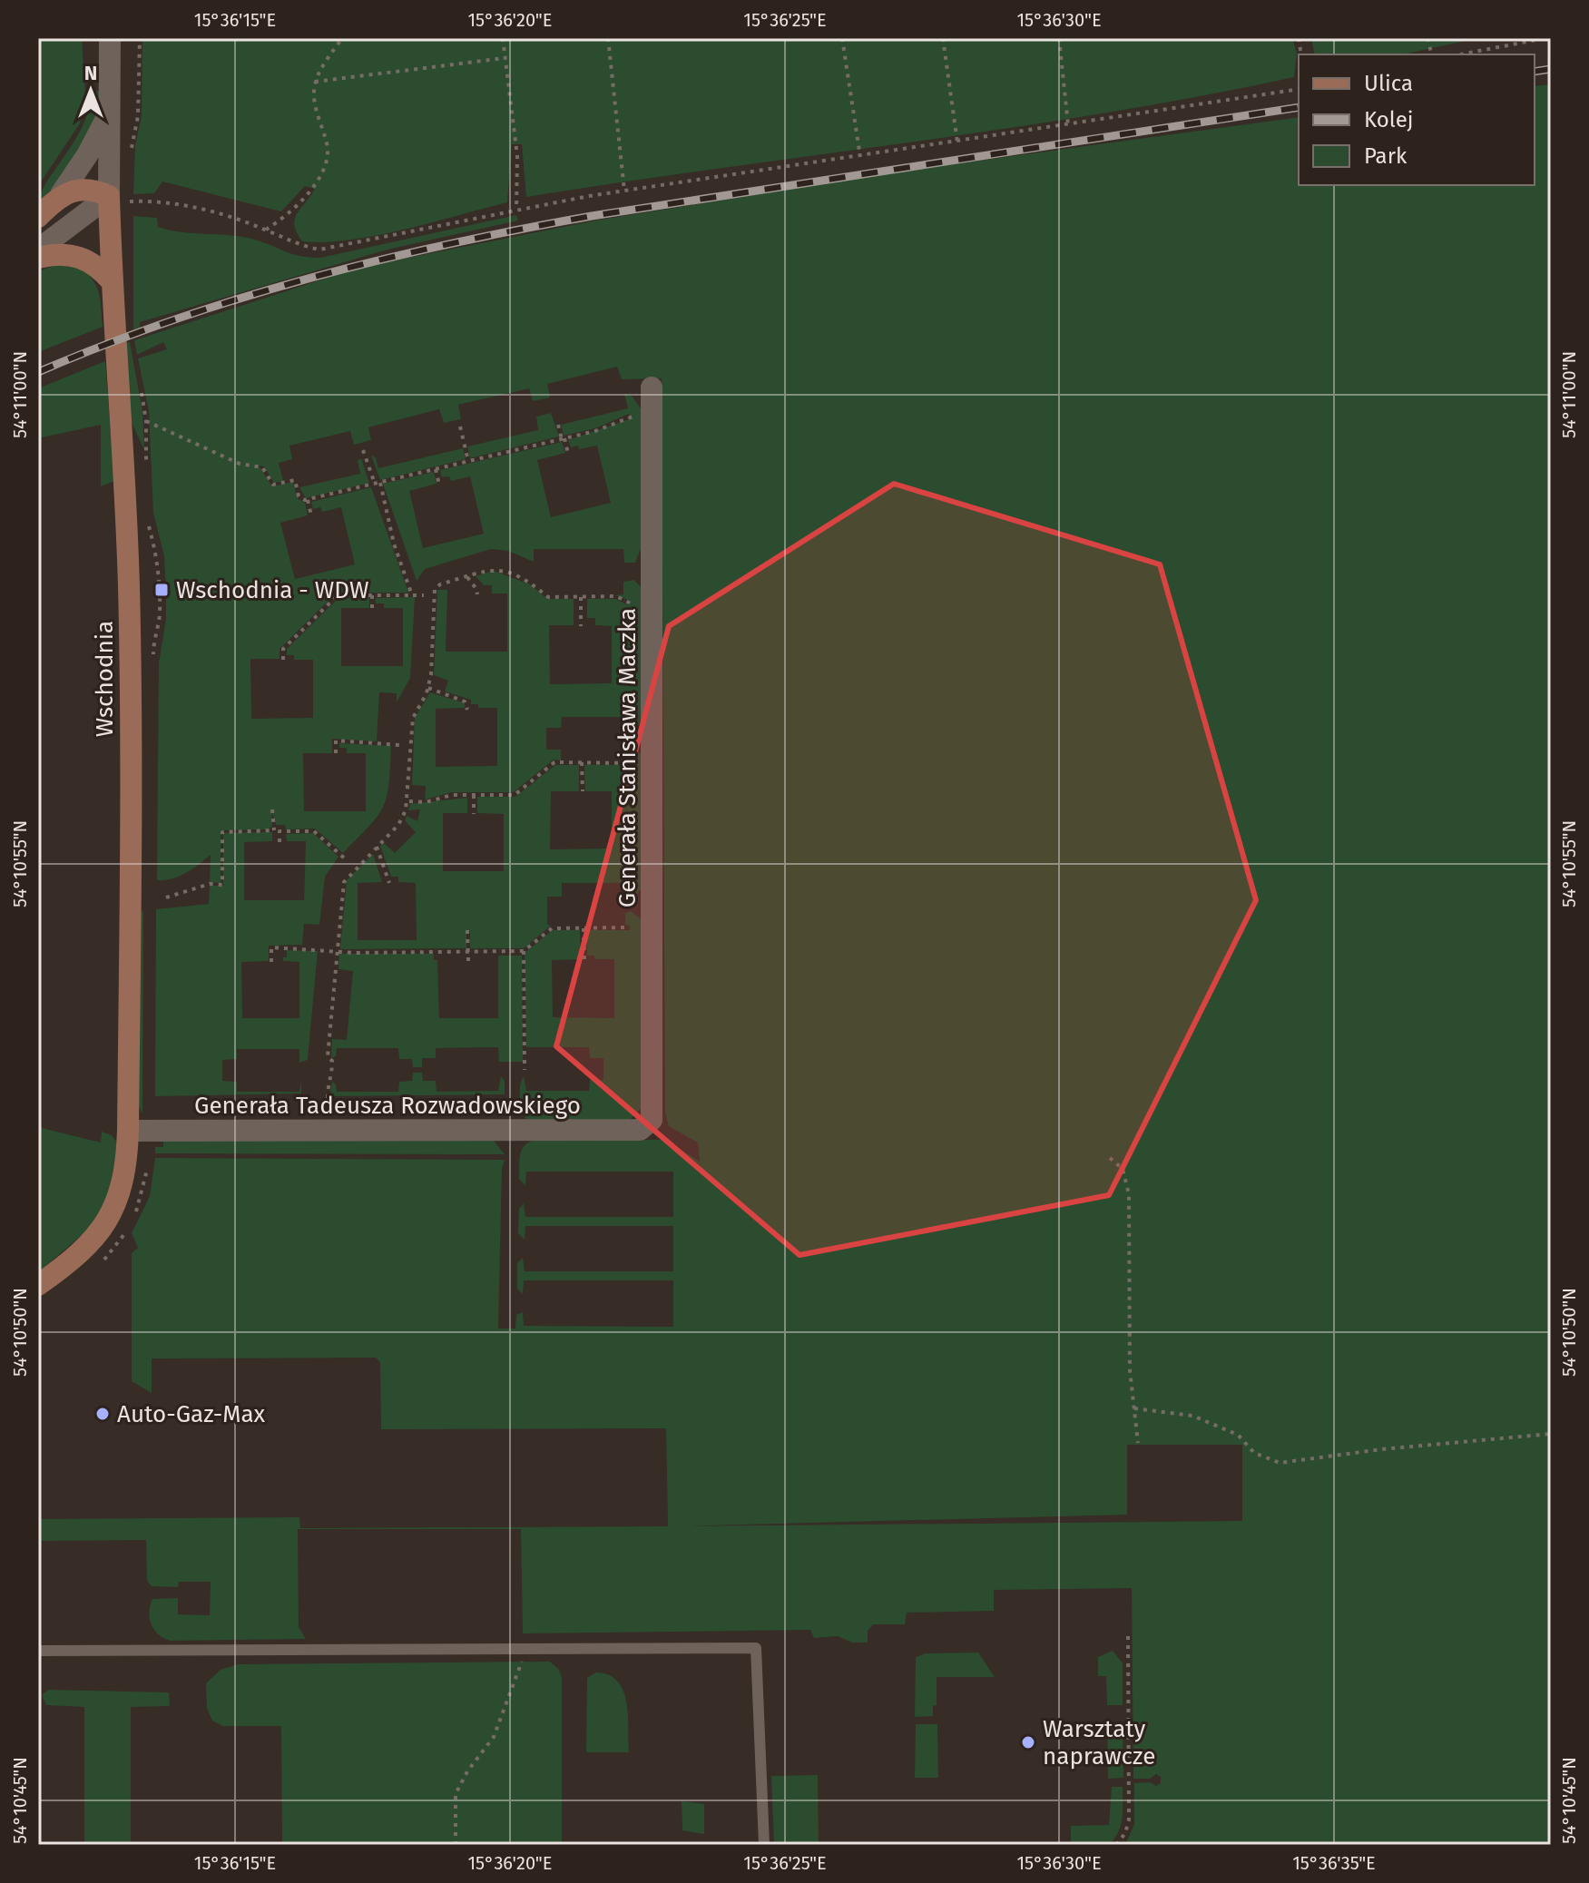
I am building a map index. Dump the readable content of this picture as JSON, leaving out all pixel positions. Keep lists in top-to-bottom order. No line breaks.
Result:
{"streets":{"street":["Wschodnia","Generała Stanisława Maczka","Generała Tadeusza Rozwadowskiego"]},"crossings":[["Wschodnia","Generała Tadeusza Rozwadowskiego"],["Generała Stanisława Maczka","Generała Tadeusza Rozwadowskiego"]],"places":{"transit":["Wschodnia - WDW"],"other":["Auto-Gaz-Max","Warsztaty naprawcze"]},"legend":["Ulica","Kolej","Park"],"north":"top","coordinates":["15°36'15\"E","15°36'20\"E","15°36'25\"E","15°36'30\"E","54°11'00\"N","54°10'55\"N","54°10'50\"N","54°10'45\"N","15°36'35\"E"]}
